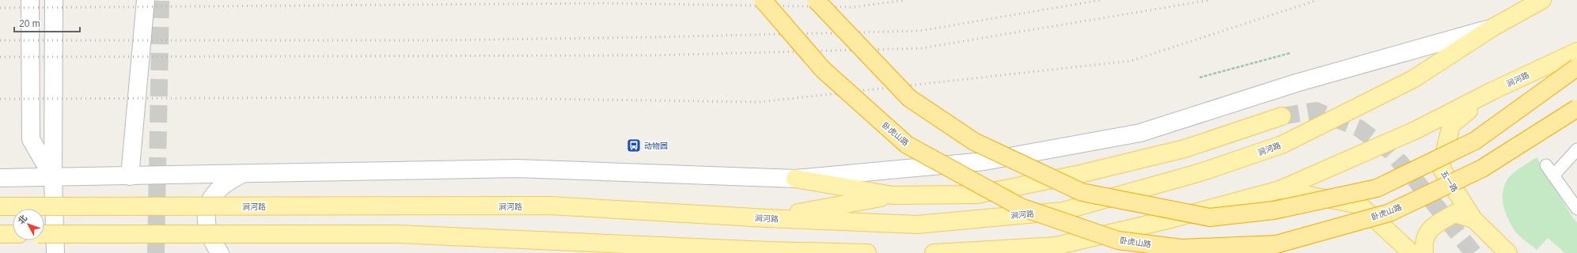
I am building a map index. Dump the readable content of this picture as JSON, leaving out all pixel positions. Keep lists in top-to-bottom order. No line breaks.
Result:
{"streets":{"highway":["卧虎山路"],"main road":["涧河路","五一路"]},"crossings":[["涧河路","五一路"]],"places":{"bus stop":["动物园"]},"scale_bar":"20 m","north":"top left"}
